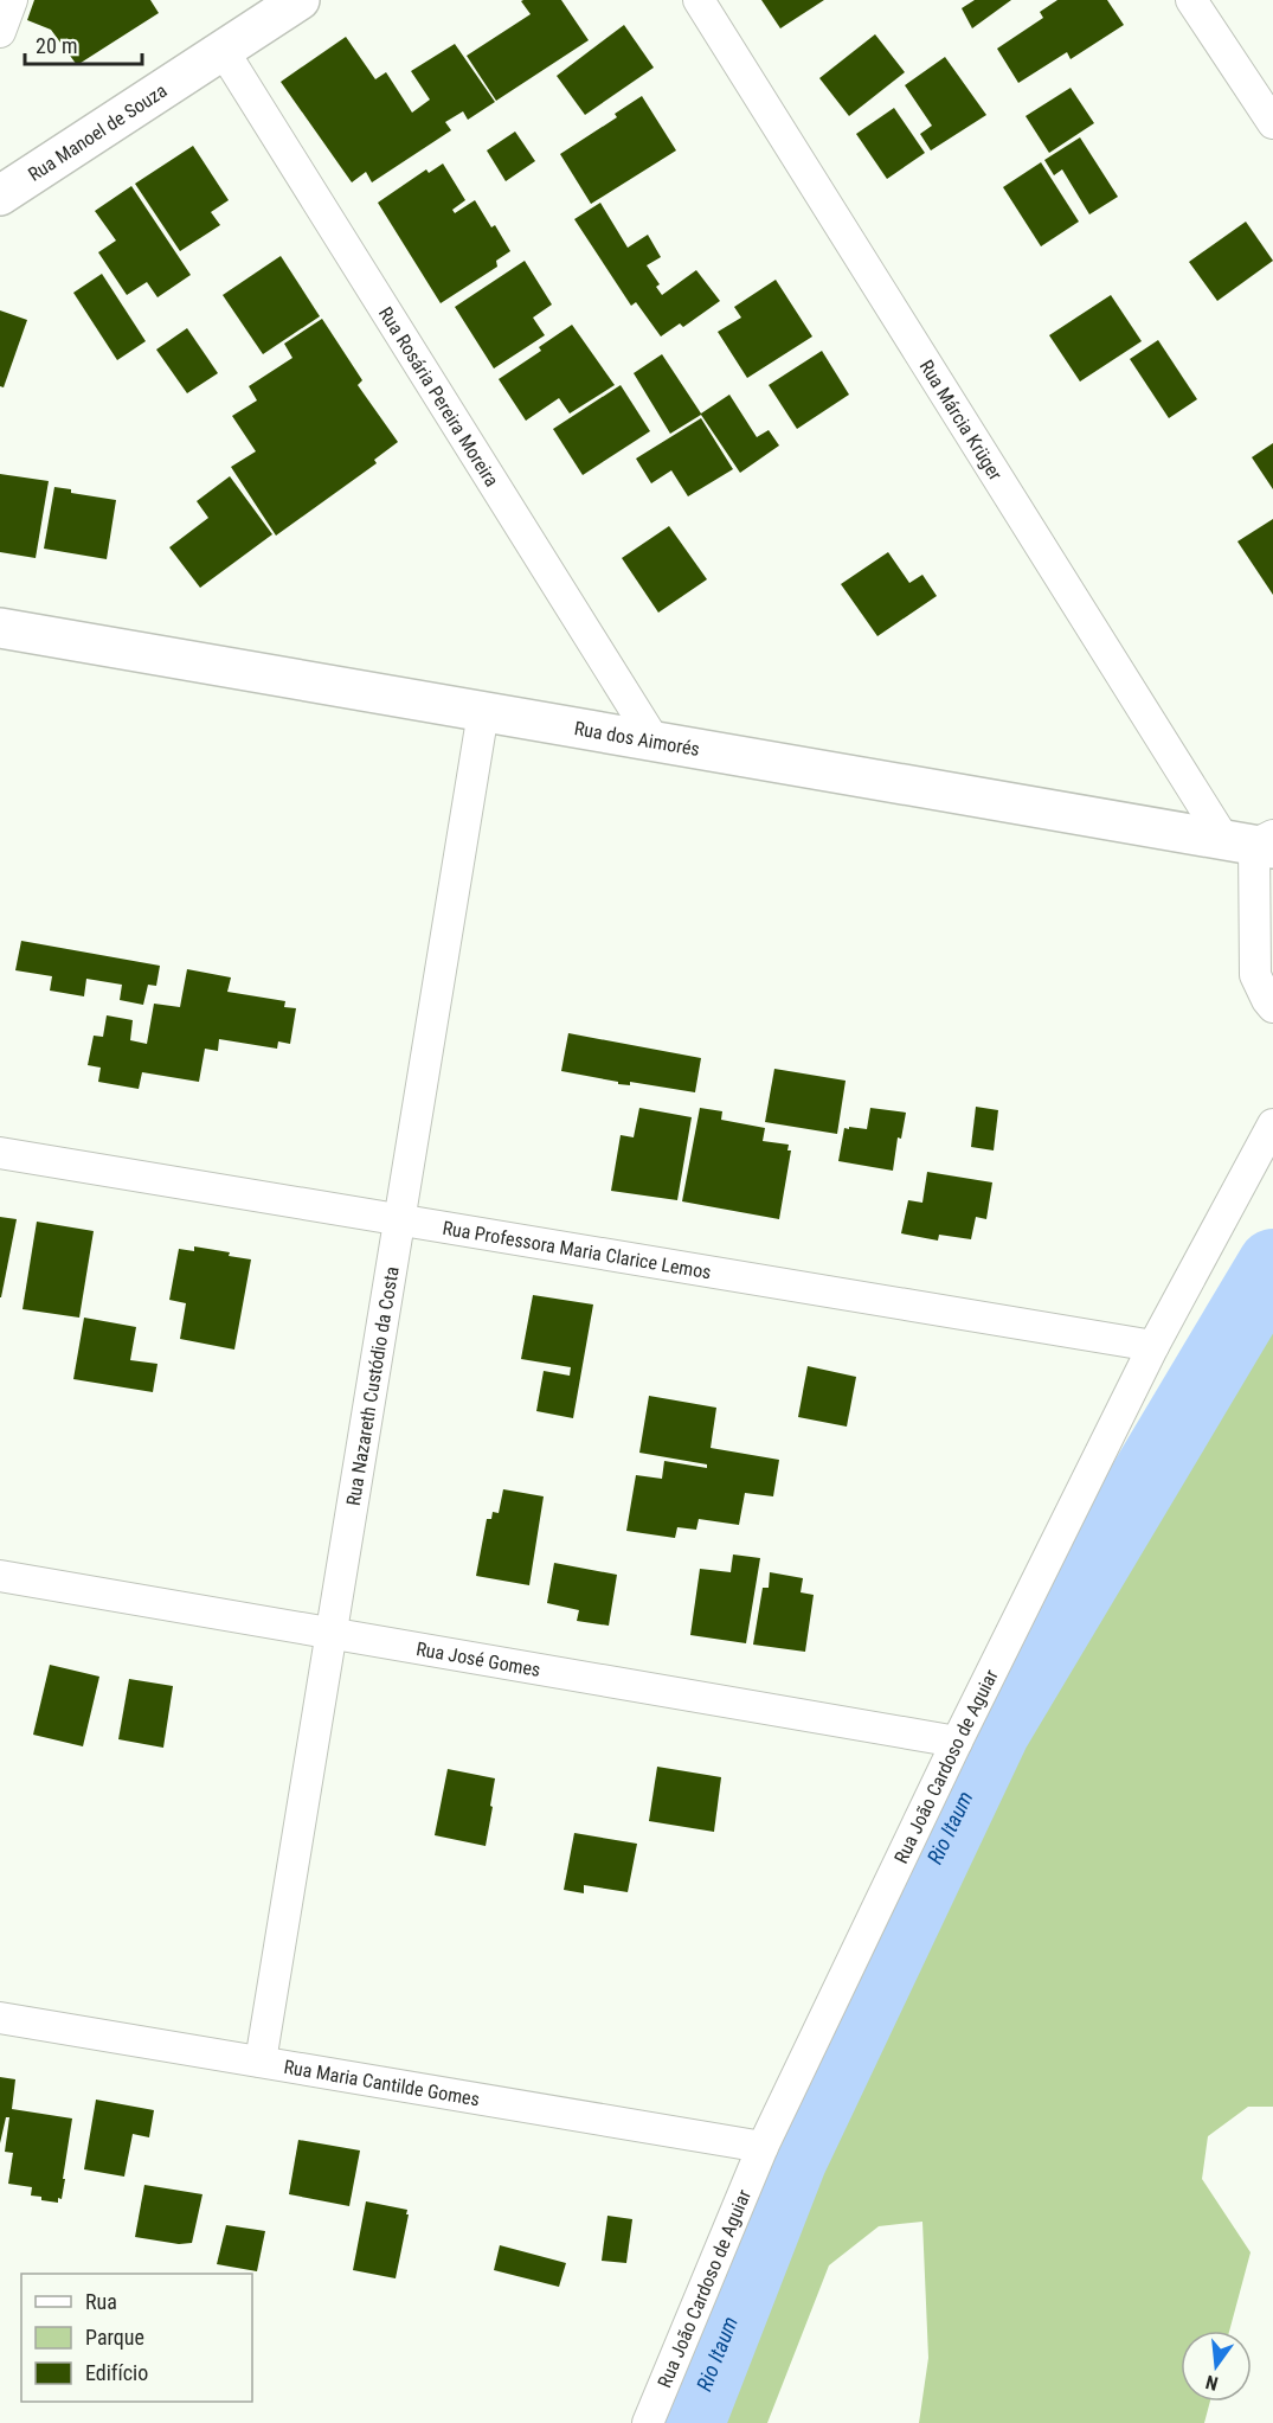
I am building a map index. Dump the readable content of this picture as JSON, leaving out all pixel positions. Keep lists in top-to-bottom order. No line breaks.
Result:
{"streets":{"street":["Rua Manoel de Souza","Rua Rosária Pereira Moreira","Rua Márcia Krüger","Rua dos Aimorés","Rua Professora Maria Clarice Lemos","Rua Nazareth Custódio da Costa","Rua José Gomes","Rua João Cardoso de Aguiar","Rua Maria Cantilde Gomes"]},"crossings":[["Rua Manoel de Souza","Rua Rosária Pereira Moreira"],["Rua Rosária Pereira Moreira","Rua dos Aimorés"],["Rua Márcia Krüger","Rua dos Aimorés"],["Rua dos Aimorés","Rua Nazareth Custódio da Costa"],["Rua Professora Maria Clarice Lemos","Rua Nazareth Custódio da Costa"],["Rua Professora Maria Clarice Lemos","Rua João Cardoso de Aguiar"],["Rua Nazareth Custódio da Costa","Rua José Gomes"],["Rua Nazareth Custódio da Costa","Rua Maria Cantilde Gomes"],["Rua José Gomes","Rua João Cardoso de Aguiar"],["Rua João Cardoso de Aguiar","Rua Maria Cantilde Gomes"]],"water":["Rio Itaum"],"legend":["Rua","Parque","Edifício"],"scale_bar":"20 m","north":"bottom"}
